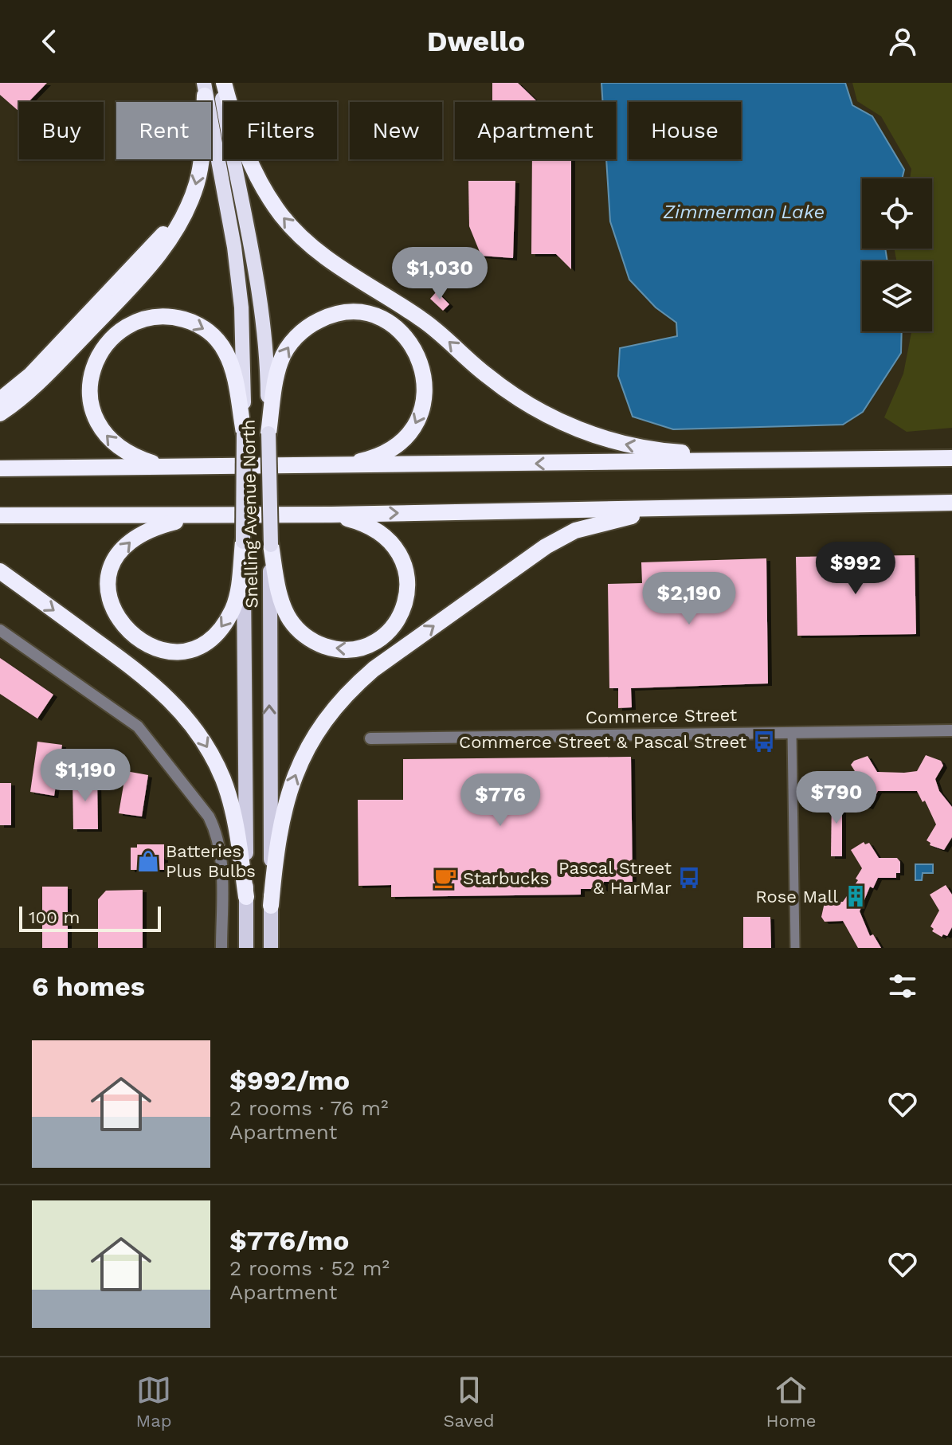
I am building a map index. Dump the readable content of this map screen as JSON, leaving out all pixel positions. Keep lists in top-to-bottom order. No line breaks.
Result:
{"streets":{"highway":["Snelling Avenue North"],"street":["Commerce Street"]},"water":["Zimmerman Lake"],"places":{"bus stop":["Commerce Street & Pascal Street","Pascal Street & HarMar"],"shop":["Batteries Plus Bulbs"],"cafe":["Starbucks"],"building":["Rose Mall"]},"scale_bar":"100 m","page":{"header":"Dwello","chip":["Buy","Rent","Filters","New","Apartment","House"],"price":["$1,030","$992","$2,190","$1,190","$790","$776"],"scale":"100 m","heading":"6 homes","list":[{"name":"$992/mo","note":"2 rooms · 76 m² · Apartment"},{"name":"$776/mo","note":"2 rooms · 52 m² · Apartment"}],"tabs":["Map","Saved","Home"]}}
